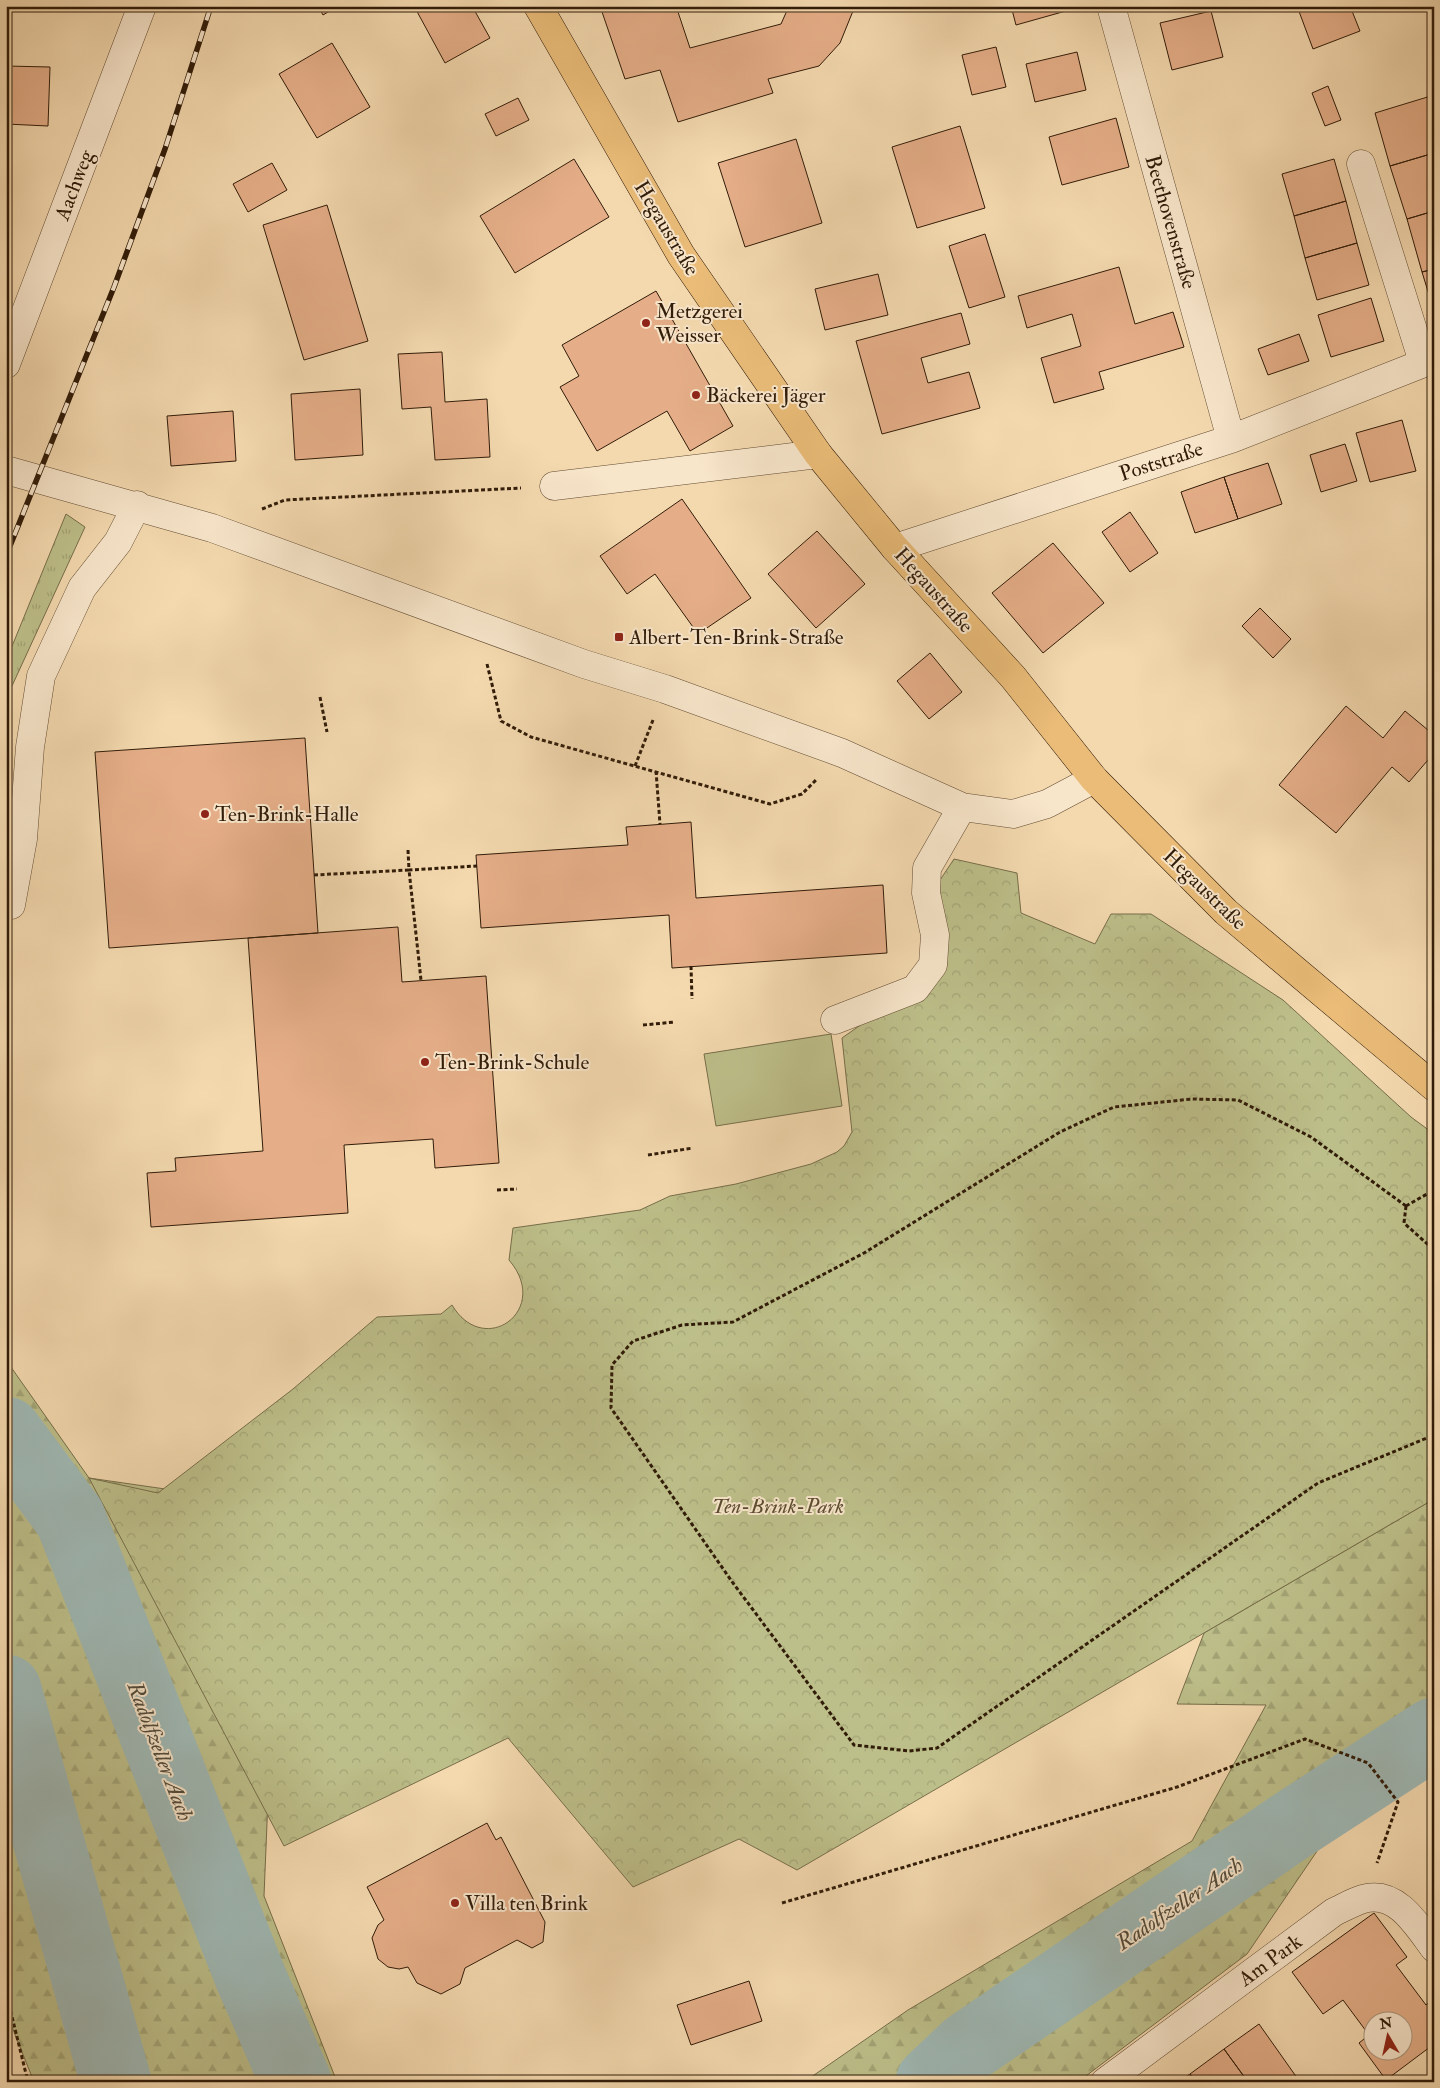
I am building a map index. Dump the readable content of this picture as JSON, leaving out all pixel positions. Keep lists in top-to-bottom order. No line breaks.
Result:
{"streets":{"main road":["Hegaustraße"],"street":["Aachweg","Beethovenstraße","Poststraße","Am Park"]},"crossings":[["Beethovenstraße","Poststraße"],["Hegaustraße","Poststraße"]],"water":["Radolfzeller Aach"],"parks":["Ten-Brink-Park"],"places":{"other":["Metzgerei Weisser","Bäckerei Jäger","Ten-Brink-Halle","Ten-Brink-Schule","Villa ten Brink"],"transit":["Albert-Ten-Brink-Straße"]},"north":"top"}
